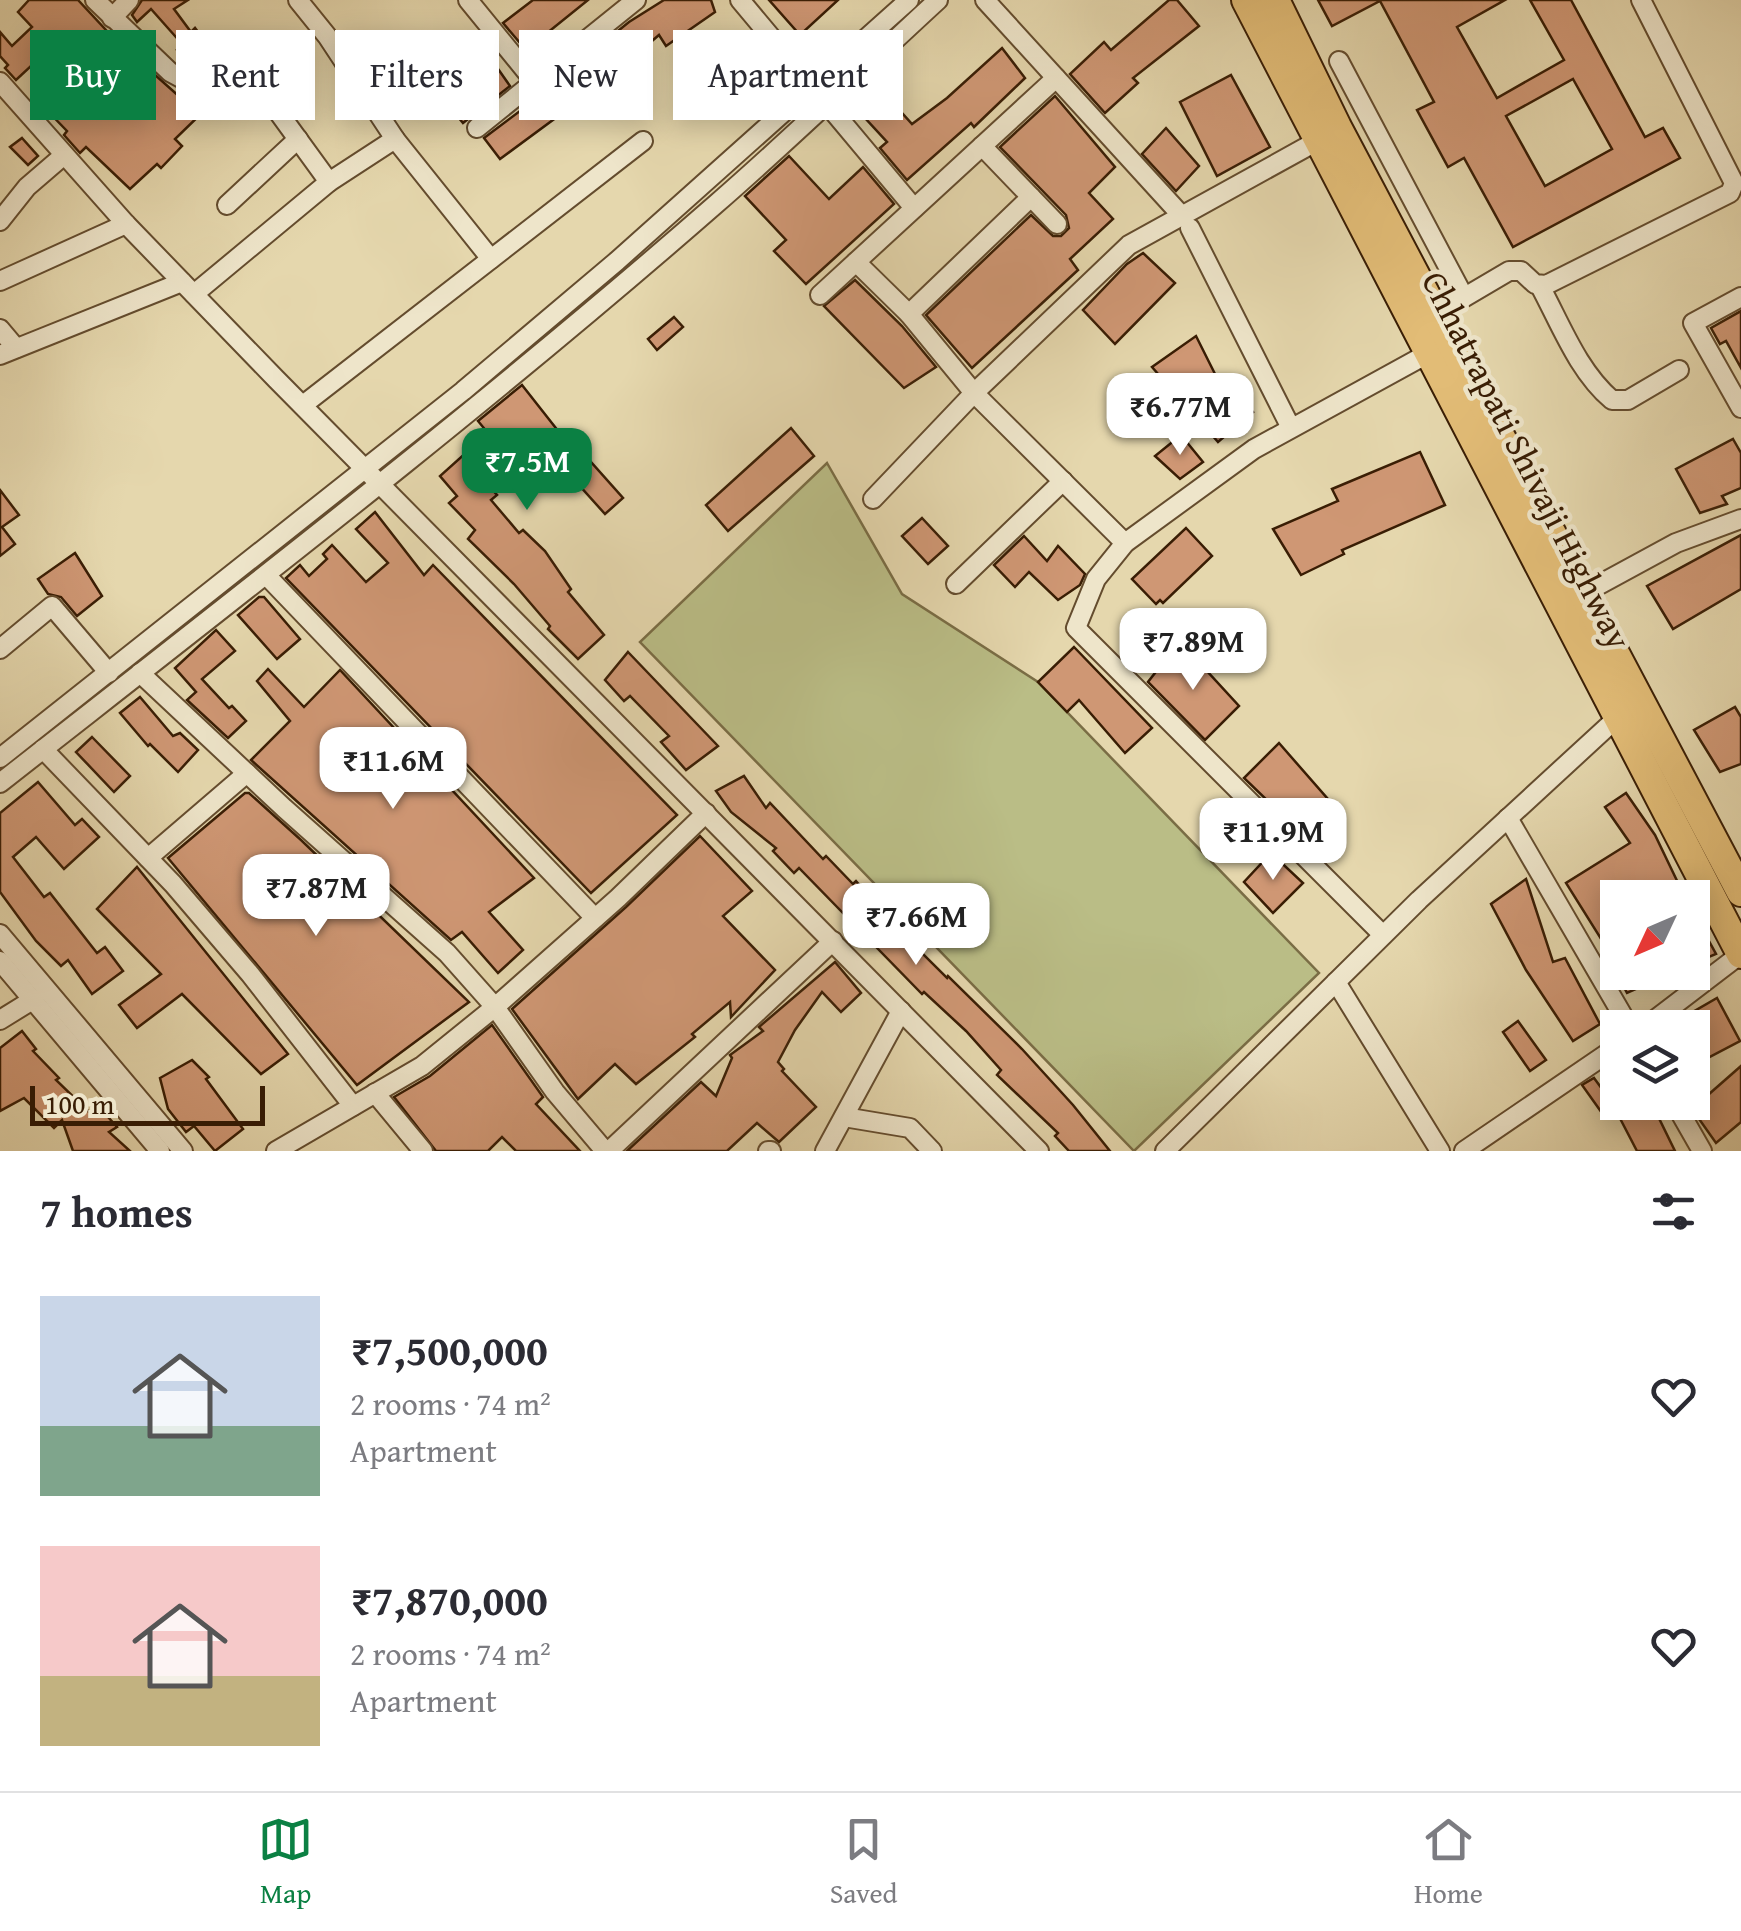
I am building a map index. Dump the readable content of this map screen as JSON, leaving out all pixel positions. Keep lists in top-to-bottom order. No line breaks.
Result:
{"streets":{"highway":["Chhatrapati Shivaji Highway"]},"scale_bar":"100 m","north":"bottom left","page":{"chip":["Buy","Rent","Filters","New","Apartment"],"price":["₹6.77M","₹7.5M","₹7.89M","₹11.6M","₹11.9M","₹7.87M","₹7.66M"],"scale":"100 m","heading":"7 homes","list":[{"name":"₹7,500,000","note":"2 rooms · 74 m² · Apartment"},{"name":"₹7,870,000","note":"2 rooms · 74 m² · Apartment"}],"tabs":["Map","Saved","Home"]}}
